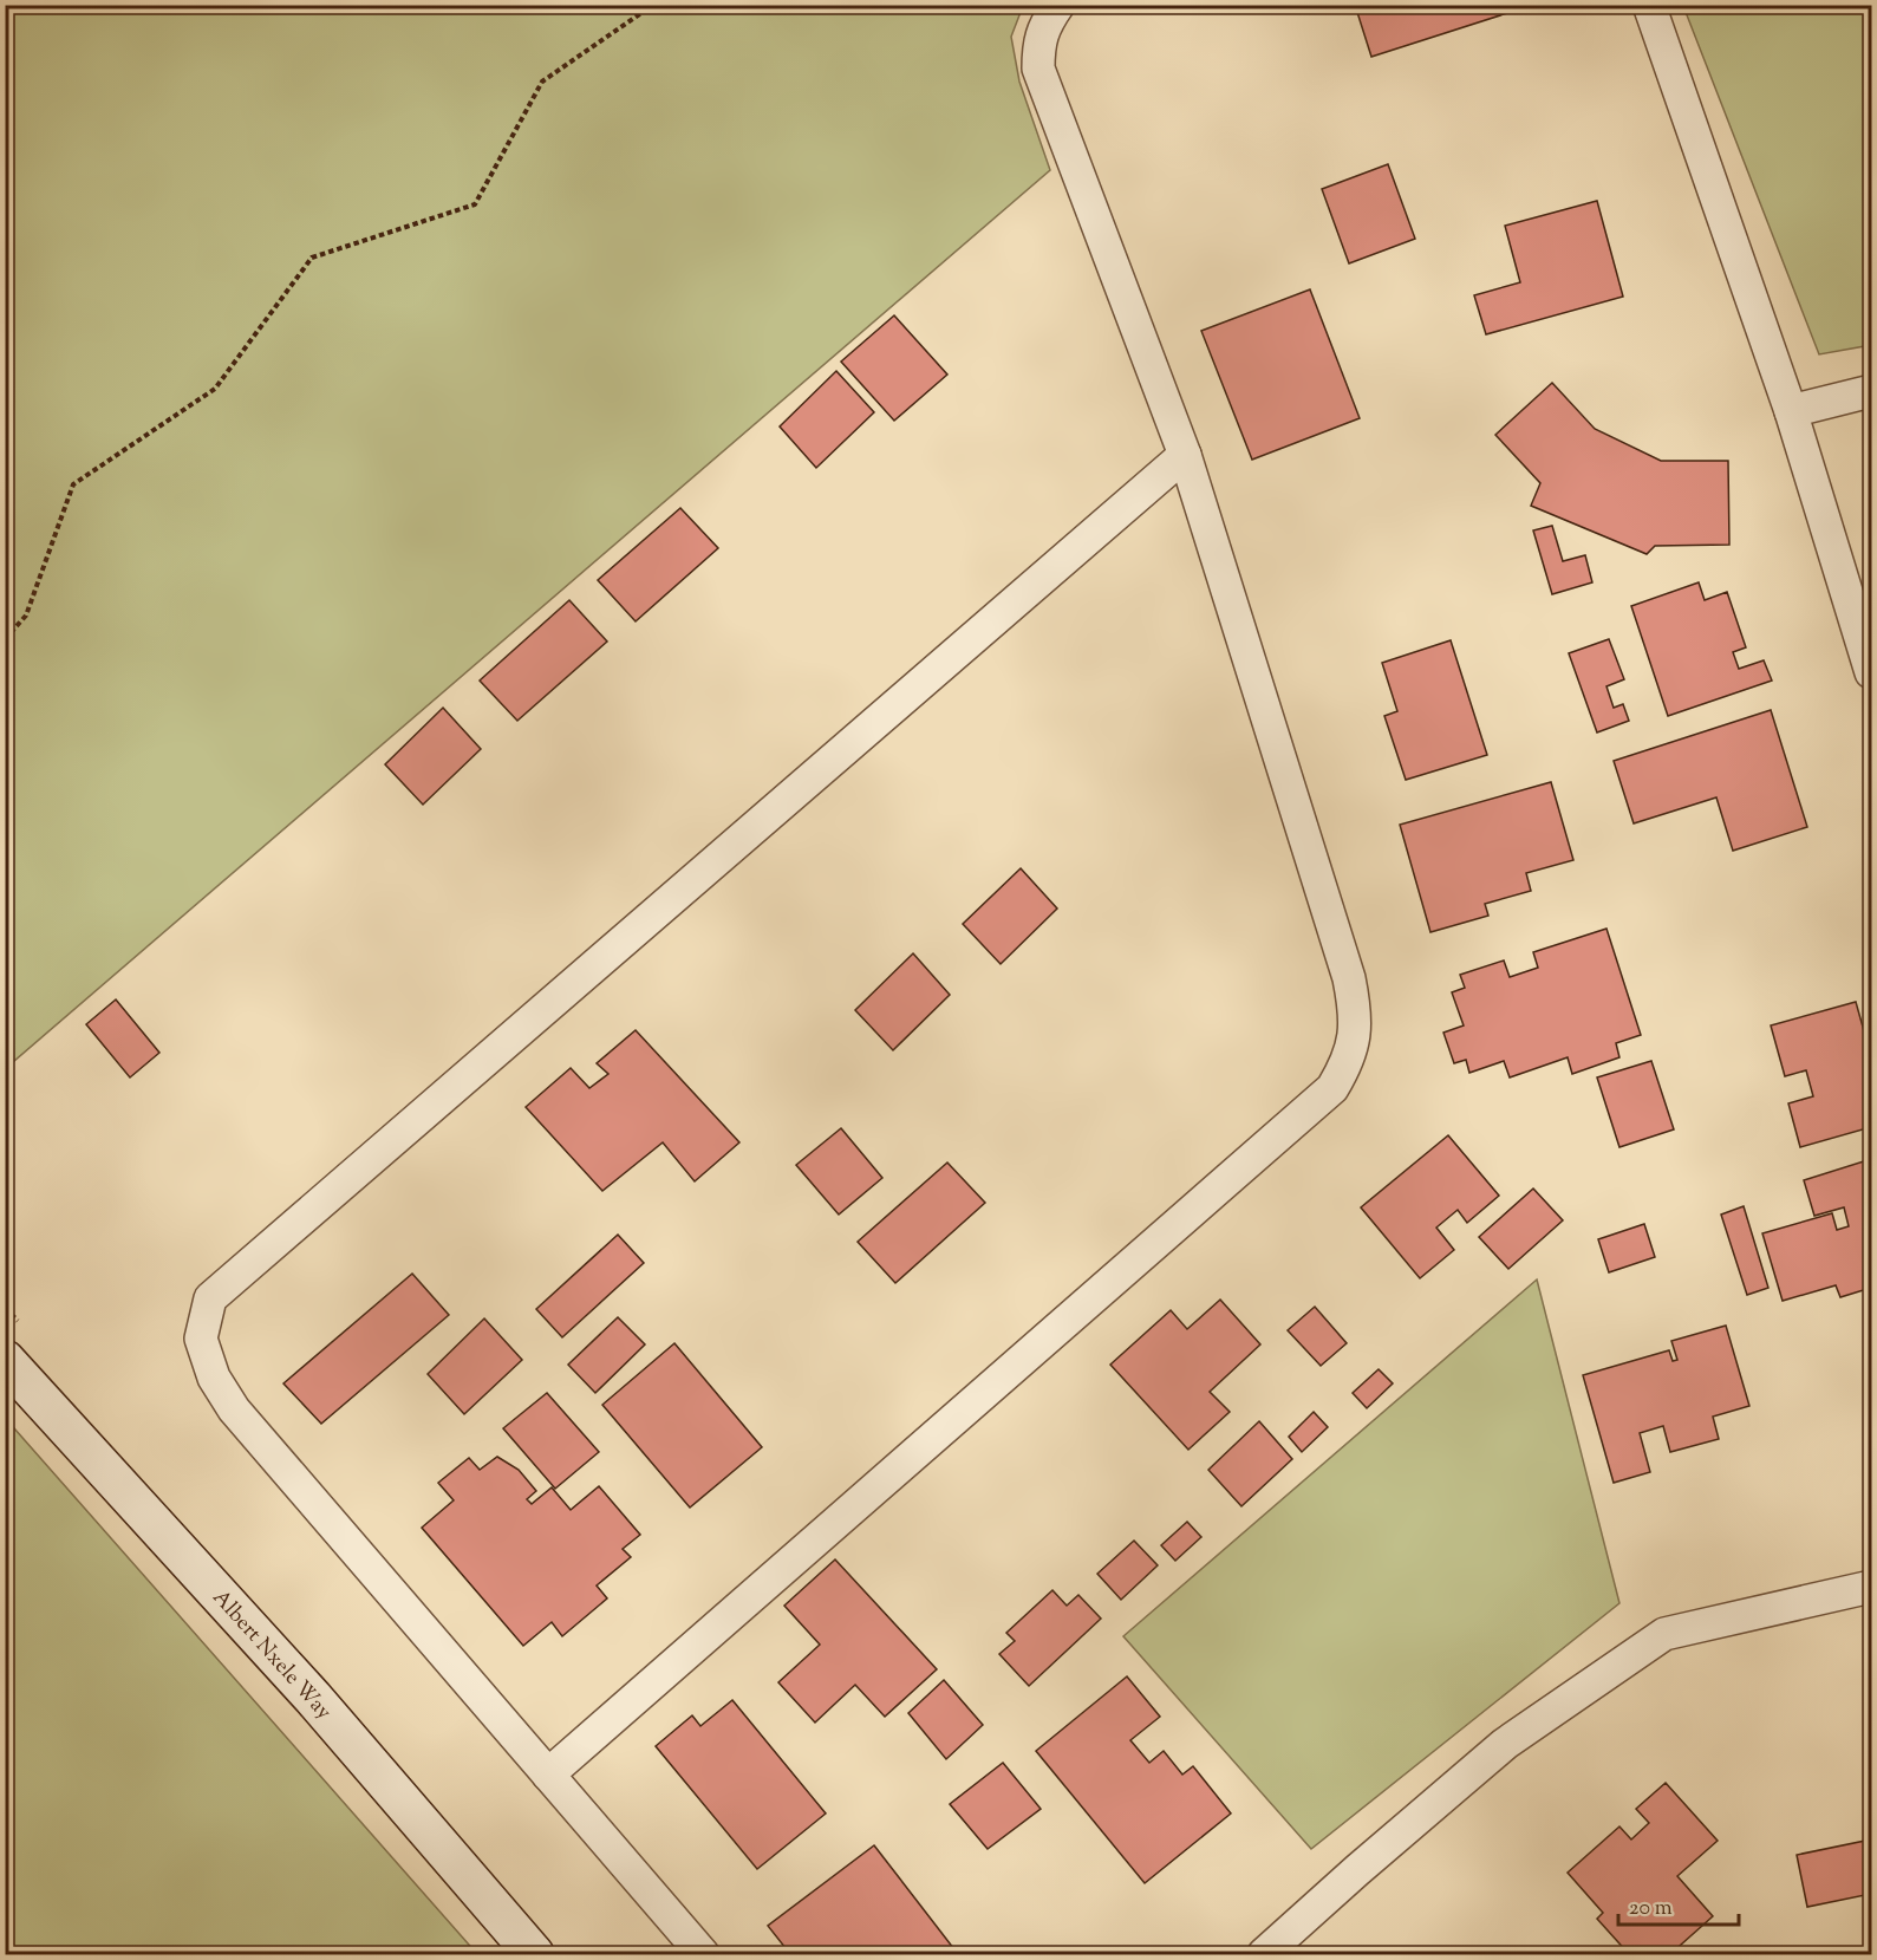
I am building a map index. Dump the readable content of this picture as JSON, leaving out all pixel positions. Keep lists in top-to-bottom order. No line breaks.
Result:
{"streets":{"main road":["Albert Nxele Way"]},"scale_bar":"20 m"}
